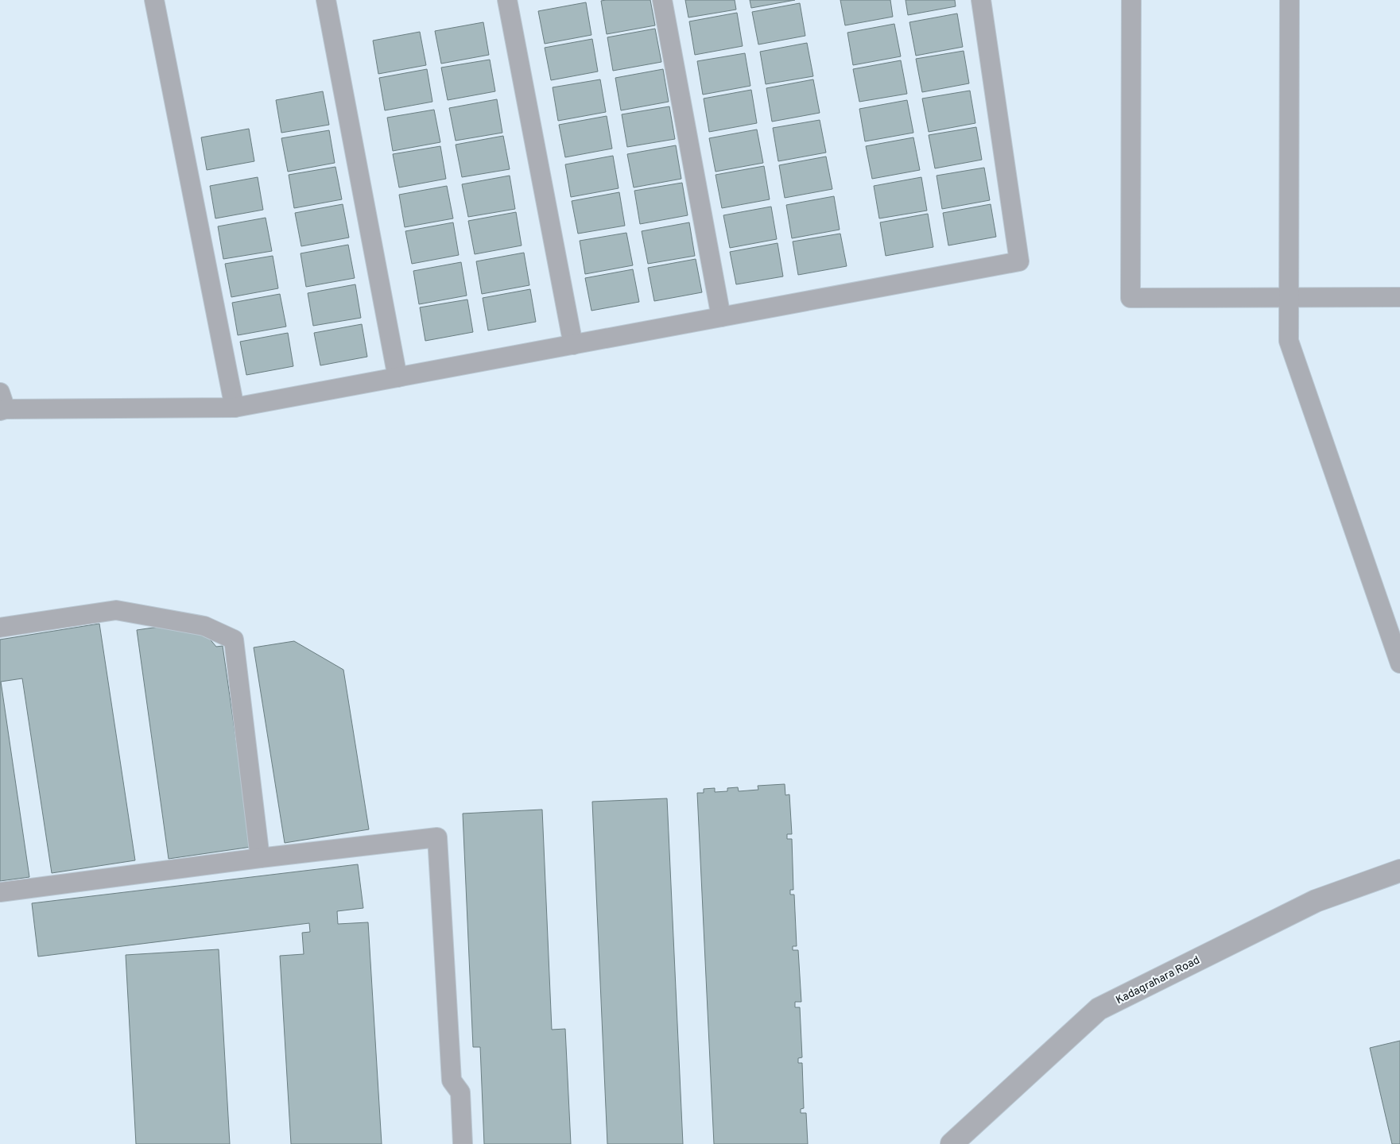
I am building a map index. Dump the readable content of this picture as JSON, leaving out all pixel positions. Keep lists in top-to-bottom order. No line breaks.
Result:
{"streets":{"street":["Kadagrahara Road"]}}
